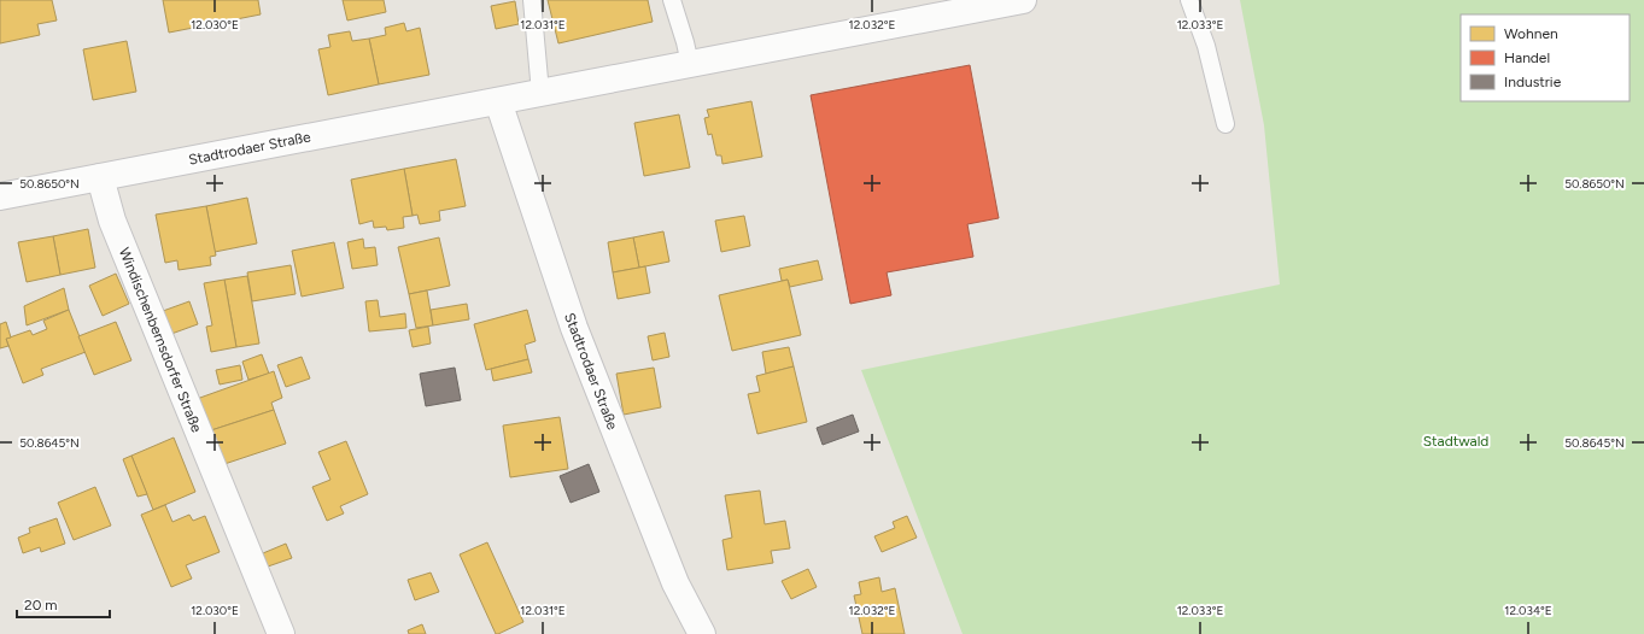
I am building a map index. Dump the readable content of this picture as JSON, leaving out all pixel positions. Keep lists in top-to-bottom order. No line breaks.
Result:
{"streets":{"street":["Stadtrodaer Straße","Windischenbernsdorfer Straße"]},"crossings":[["Stadtrodaer Straße","Windischenbernsdorfer Straße"]],"parks":["Stadtwald"],"legend":["Wohnen","Handel","Industrie"],"scale_bar":"20 m","coordinates":["12.030°E","12.031°E","12.032°E","12.033°E","50.8650°N","50.8645°N","12.034°E"]}
